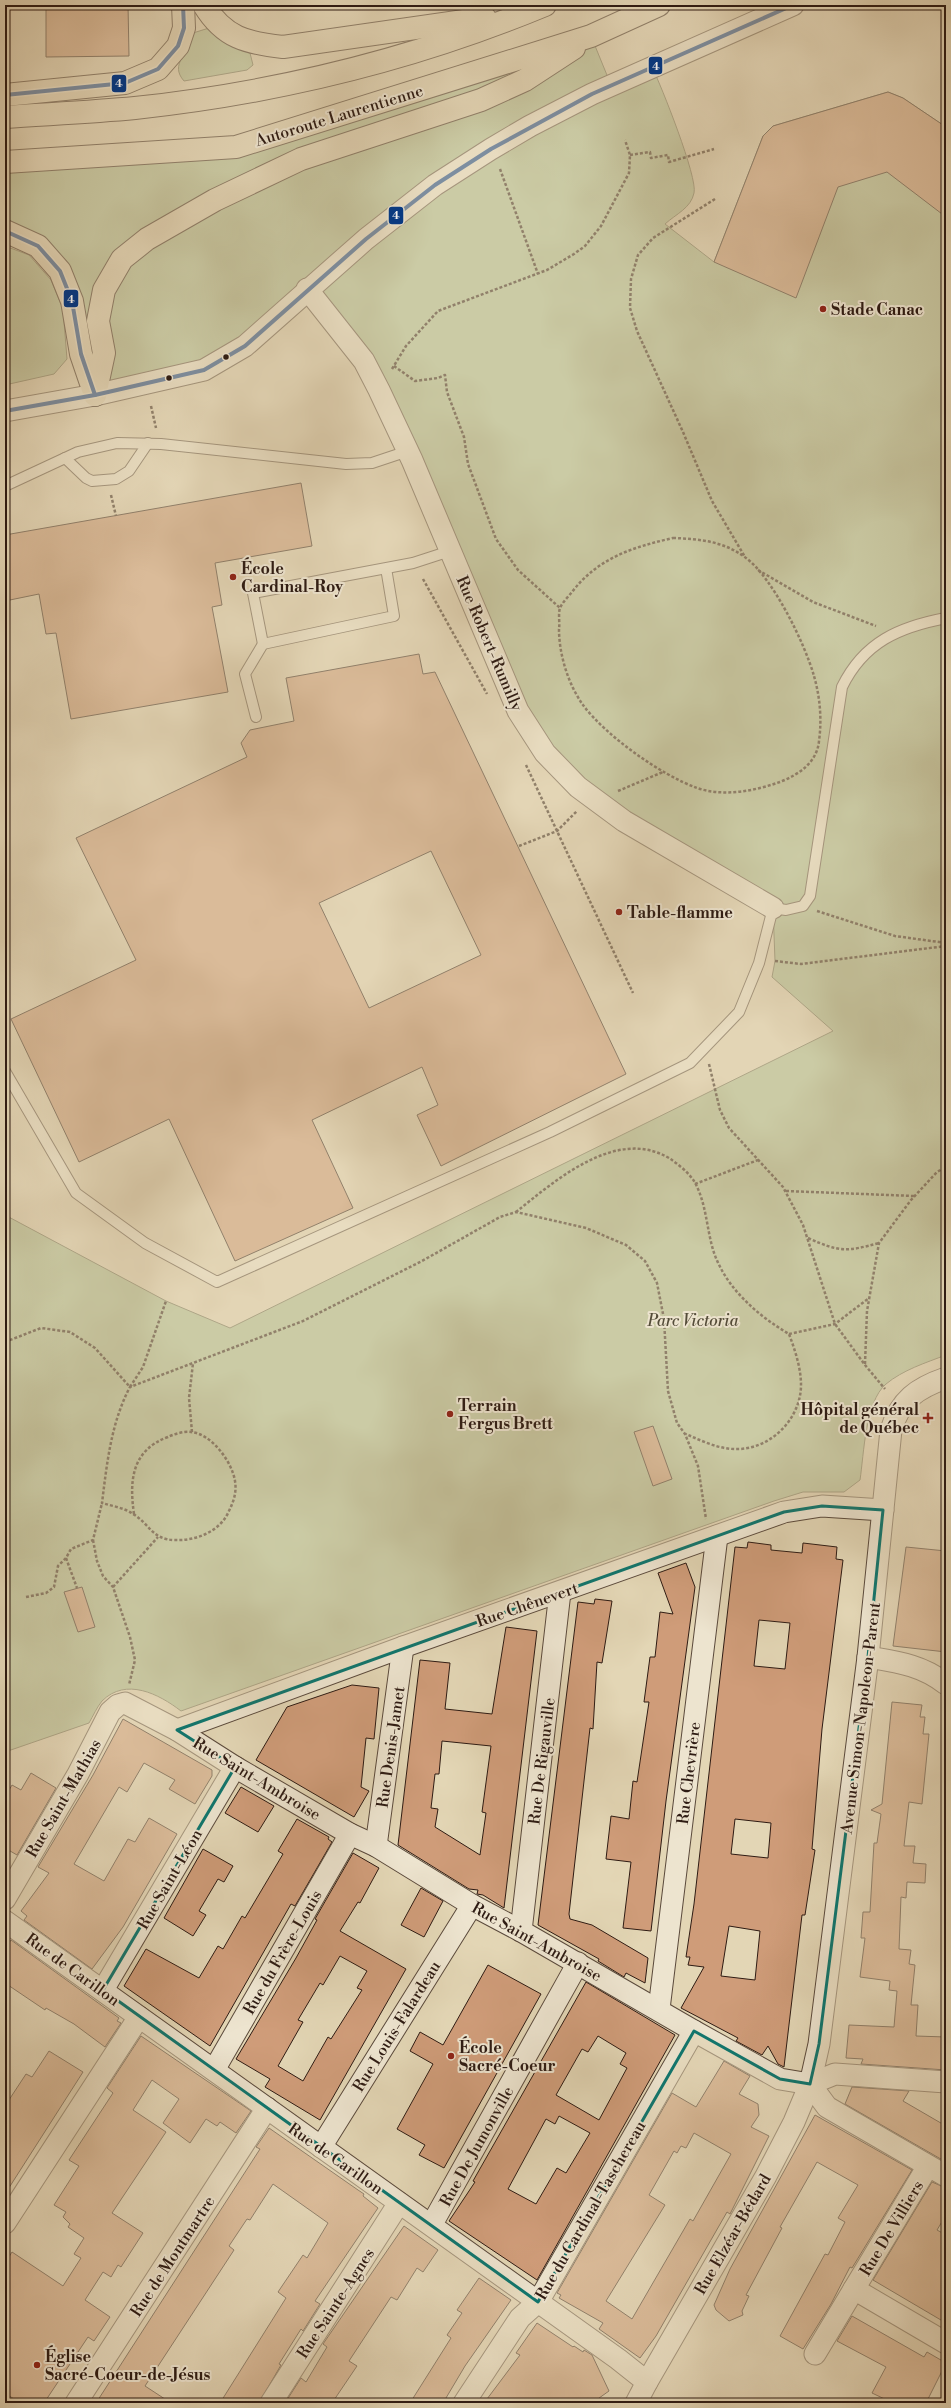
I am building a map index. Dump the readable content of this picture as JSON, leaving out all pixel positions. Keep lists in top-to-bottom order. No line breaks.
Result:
{"streets":{"highway":["Autoroute Laurentienne"],"street":["Rue Robert-Rumilly","Rue Chênevert","Avenue Simon-Napoleon-Parent","Rue Denis-Jamet","Rue De Rigauville","Rue Chevrière","Rue Saint-Ambroise","Rue Saint-Mathias","Rue Saint-Léon","Rue du Frère-Louis","Rue de Carillon","Rue Louis-Falardeau","Rue De Jumonville","Rue du Cardinal-Taschereau","Rue De Villiers","Rue Elzéar-Bédard","Rue de Montmartre","Rue Sainte-Agnes"]},"crossings":[["Rue Chênevert","Avenue Simon-Napoleon-Parent"],["Rue Chênevert","Rue Denis-Jamet"],["Rue Chênevert","Rue De Rigauville"],["Rue Chênevert","Rue Chevrière"],["Rue Chênevert","Rue Saint-Ambroise"],["Avenue Simon-Napoleon-Parent","Rue Saint-Ambroise"],["Avenue Simon-Napoleon-Parent","Rue Elzéar-Bédard"],["Rue Denis-Jamet","Rue Saint-Ambroise"],["Rue De Rigauville","Rue Saint-Ambroise"],["Rue Chevrière","Rue Saint-Ambroise"],["Rue Saint-Ambroise","Rue Saint-Mathias"],["Rue Saint-Ambroise","Rue Saint-Léon"],["Rue Saint-Ambroise","Rue du Frère-Louis"],["Rue Saint-Ambroise","Rue Louis-Falardeau"],["Rue Saint-Ambroise","Rue De Jumonville"],["Rue Saint-Ambroise","Rue du Cardinal-Taschereau"],["Rue Saint-Ambroise","Rue Elzéar-Bédard"],["Rue Saint-Léon","Rue de Carillon"],["Rue du Frère-Louis","Rue de Carillon"],["Rue de Carillon","Rue Louis-Falardeau"],["Rue de Carillon","Rue De Jumonville"],["Rue de Carillon","Rue du Cardinal-Taschereau"],["Rue de Carillon","Rue Elzéar-Bédard"],["Rue de Carillon","Rue de Montmartre"],["Rue de Carillon","Rue Sainte-Agnes"]],"parks":["Parc Victoria"],"places":{"other":["Stade Canac","École Cardinal-Roy","Table-flamme","Terrain Fergus Brett","École Sacré-Coeur","Église Sacré-Coeur-de-Jésus"],"health":["Hôpital général de Québec"]},"lines":["transit line 4"]}
